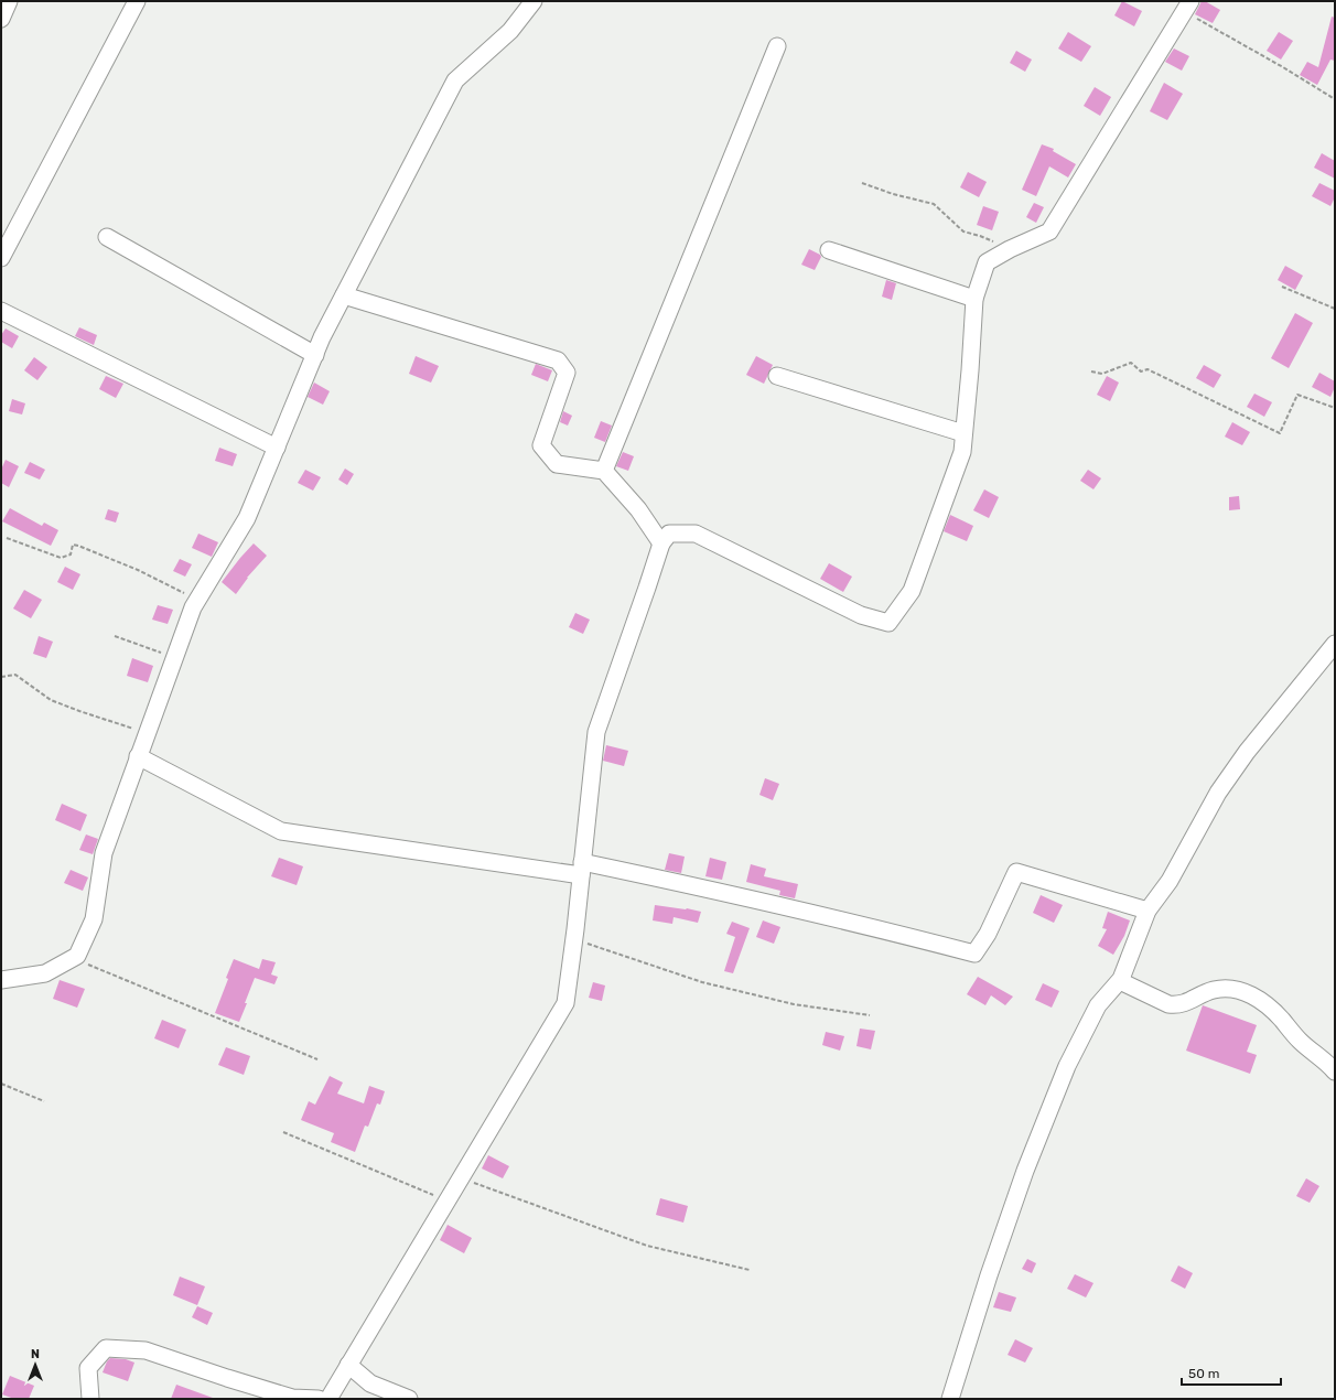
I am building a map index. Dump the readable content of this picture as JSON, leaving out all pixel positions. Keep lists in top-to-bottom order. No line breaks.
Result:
{"scale_bar":"50 m","north":"top"}
